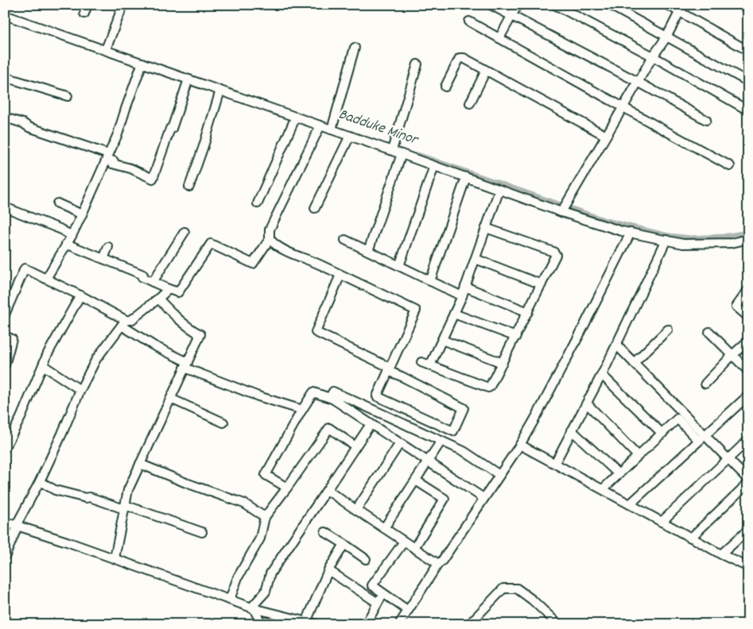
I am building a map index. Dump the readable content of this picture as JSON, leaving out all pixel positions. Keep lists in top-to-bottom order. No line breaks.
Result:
{"water":["Badduke Minor"]}
